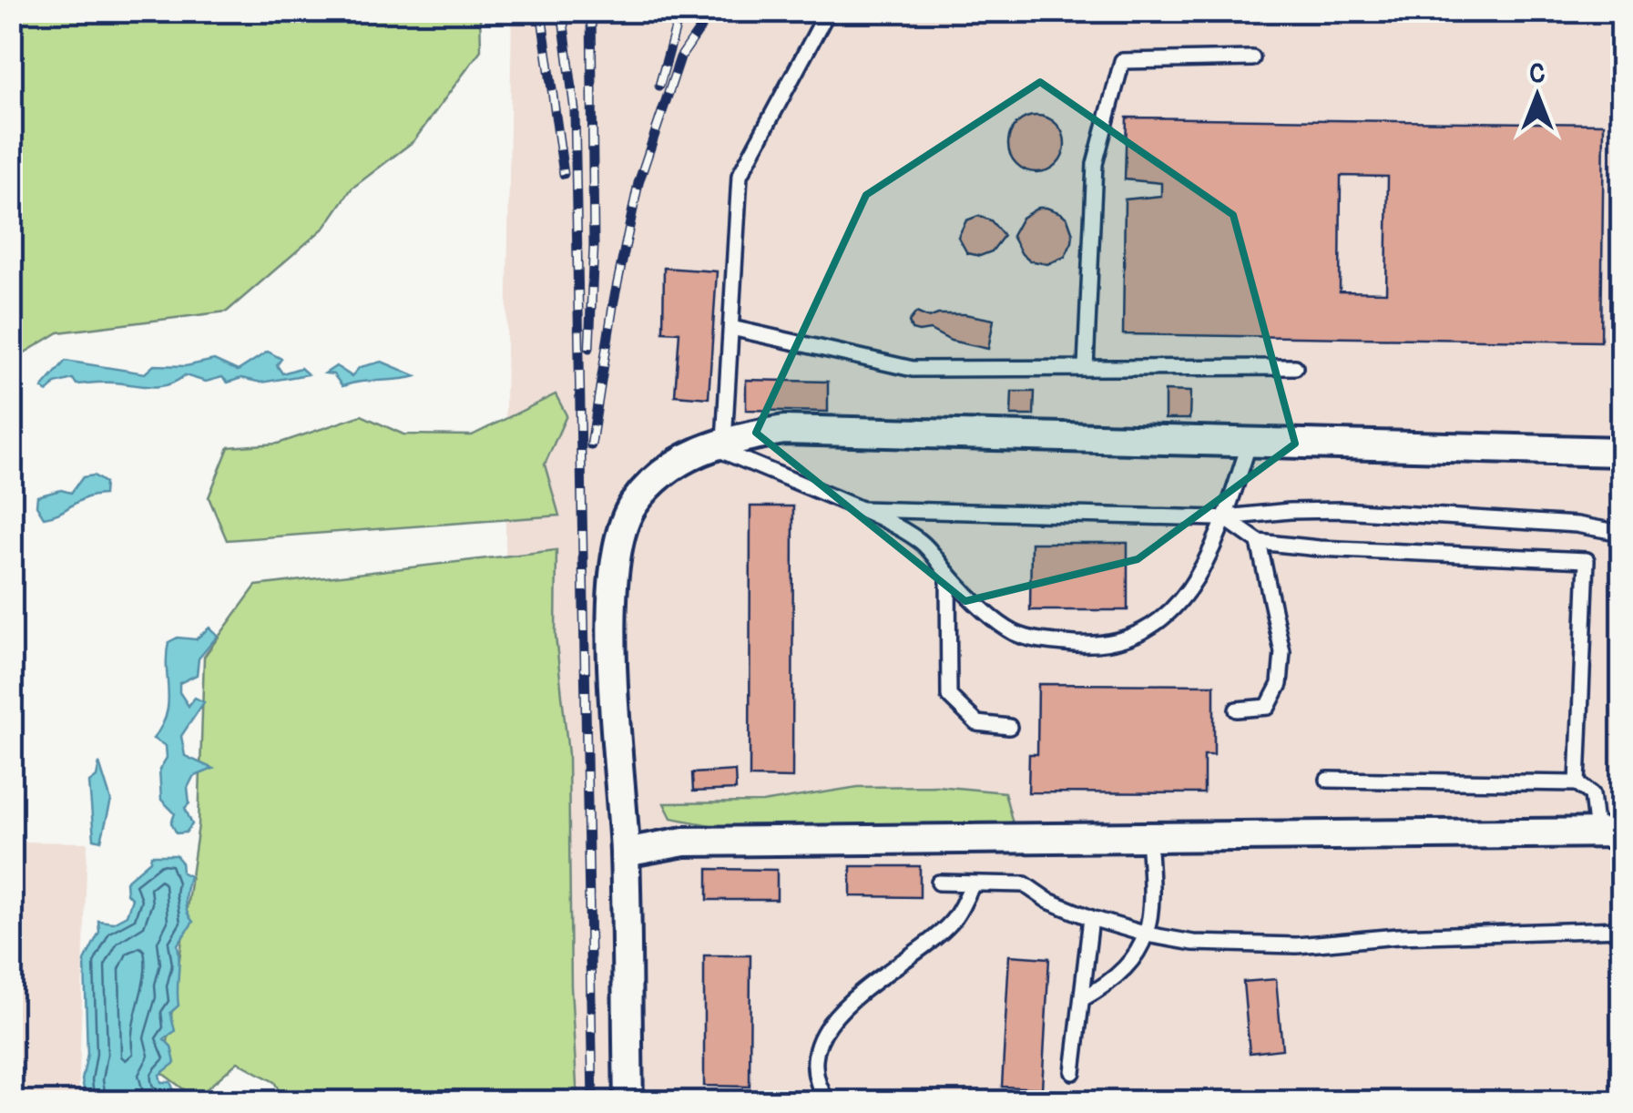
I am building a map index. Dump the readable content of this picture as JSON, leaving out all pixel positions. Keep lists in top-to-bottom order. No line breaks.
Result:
{"north":"top"}
